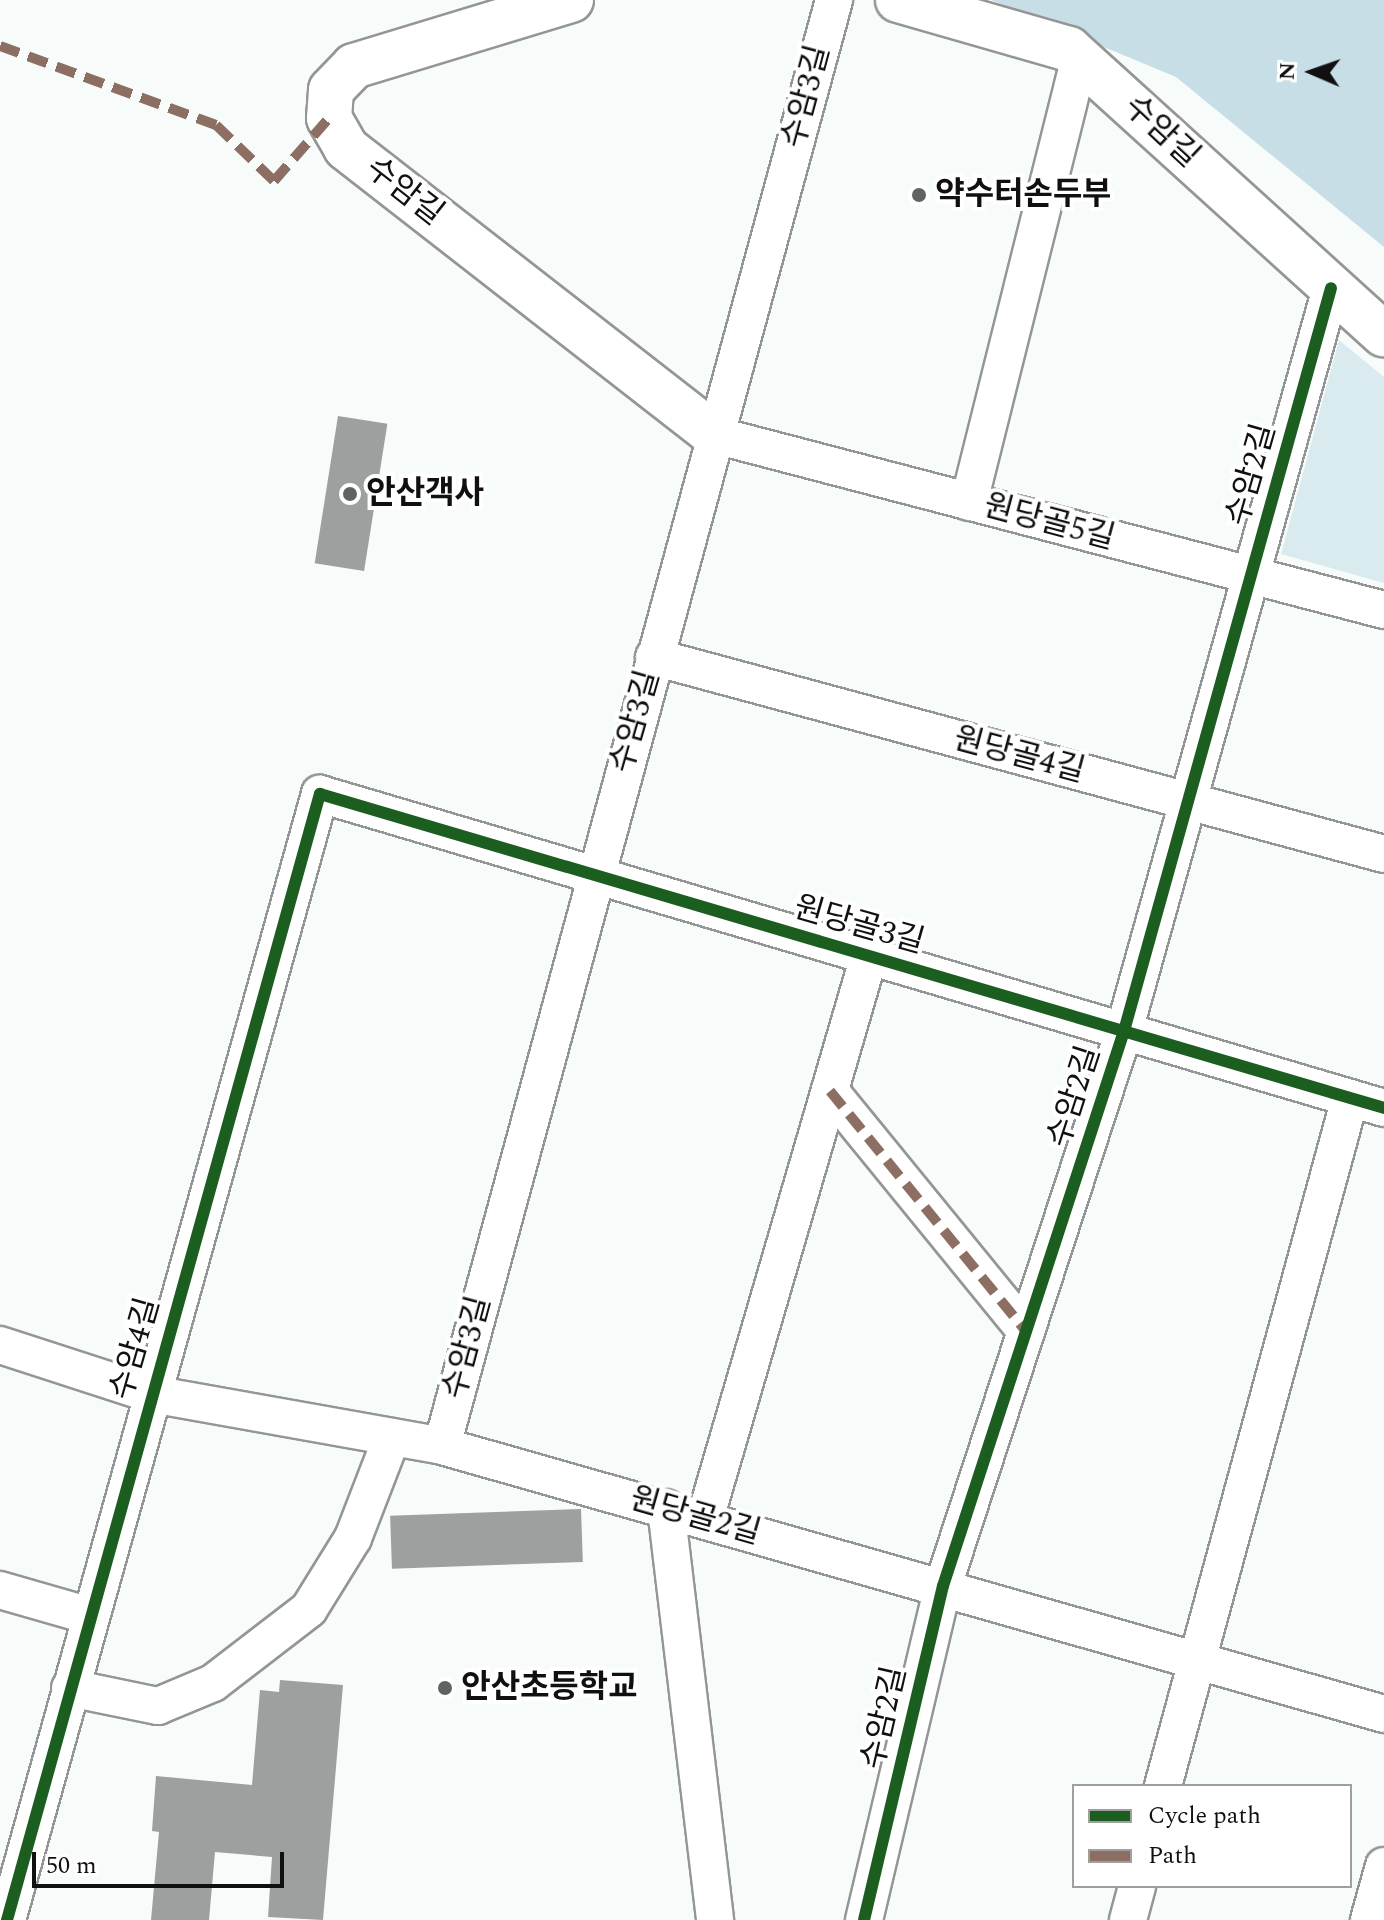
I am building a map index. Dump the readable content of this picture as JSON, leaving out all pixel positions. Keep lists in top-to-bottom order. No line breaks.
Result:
{"streets":{"street":["수암3길","수암길","수암2길","원당골5길","원당골4길","원당골3길","수암4길","원당골2길"]},"crossings":[["수암3길","수암길"],["수암3길","원당골5길"],["수암3길","원당골4길"],["수암3길","원당골3길"],["수암3길","원당골2길"],["수암길","수암2길"],["수암길","원당골5길"],["수암2길","원당골5길"],["수암2길","원당골4길"],["수암2길","원당골3길"],["수암2길","원당골2길"],["원당골3길","수암4길"],["수암4길","원당골2길"]],"places":["약수터손두부","안산객사","안산초등학교"],"legend":["Cycle path","Path"],"scale_bar":"50 m","north":"left"}
